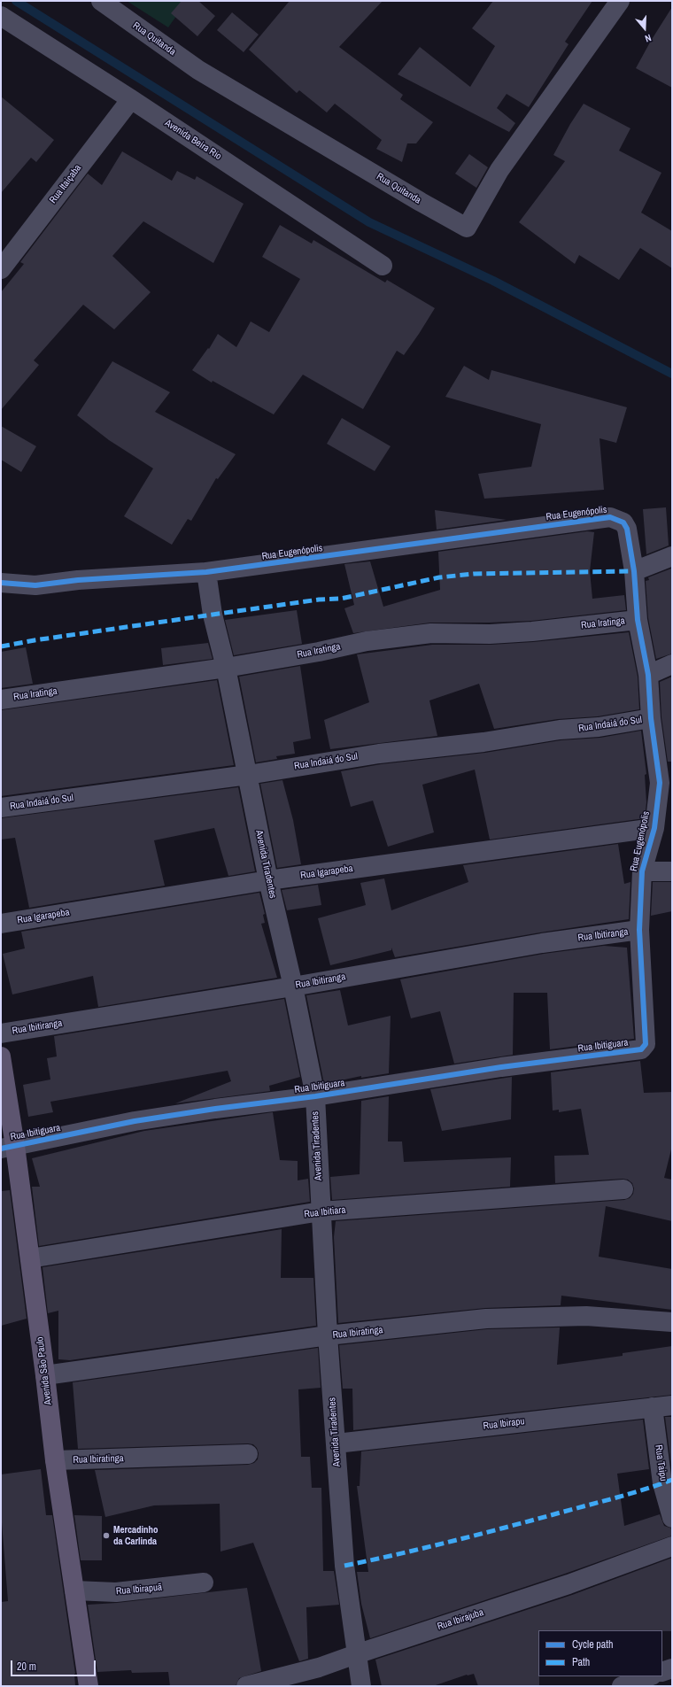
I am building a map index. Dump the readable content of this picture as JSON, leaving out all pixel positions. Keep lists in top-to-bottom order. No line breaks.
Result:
{"streets":{"main road":["Avenida São Paulo"],"street":["Rua Quitanda","Avenida Beira Rio","Rua Itaiçaba","Rua Eugenópolis","Rua Iratinga","Rua Indaiá do Sul","Avenida Tiradentes","Rua Igarapeba","Rua Ibitiranga","Rua Ibitiguara","Rua Ibitiara","Rua Ibiratinga","Rua Ibirapu","Rua Taipu","Rua Ibirapuã","Rua Ibirajuba"]},"crossings":[["Avenida Beira Rio","Rua Itaiçaba"],["Rua Eugenópolis","Rua Iratinga"],["Rua Eugenópolis","Rua Indaiá do Sul"],["Rua Eugenópolis","Avenida Tiradentes"],["Rua Eugenópolis","Rua Igarapeba"],["Rua Eugenópolis","Rua Ibitiranga"],["Rua Eugenópolis","Rua Ibitiguara"],["Rua Iratinga","Avenida Tiradentes"],["Rua Indaiá do Sul","Avenida Tiradentes"],["Avenida Tiradentes","Rua Igarapeba"],["Avenida Tiradentes","Rua Ibitiranga"],["Avenida Tiradentes","Rua Ibitiguara"],["Avenida Tiradentes","Rua Ibitiara"],["Avenida Tiradentes","Rua Ibiratinga"],["Avenida Tiradentes","Rua Ibirapu"],["Avenida Tiradentes","Rua Ibirajuba"],["Rua Ibitiguara","Avenida São Paulo"],["Rua Ibitiara","Avenida São Paulo"],["Rua Ibiratinga","Avenida São Paulo"],["Avenida São Paulo","Rua Ibirapuã"],["Rua Ibirapu","Rua Taipu"]],"places":["Mercadinho da Carlinda"],"legend":["Cycle path","Path"],"scale_bar":"20 m","north":"bottom"}
